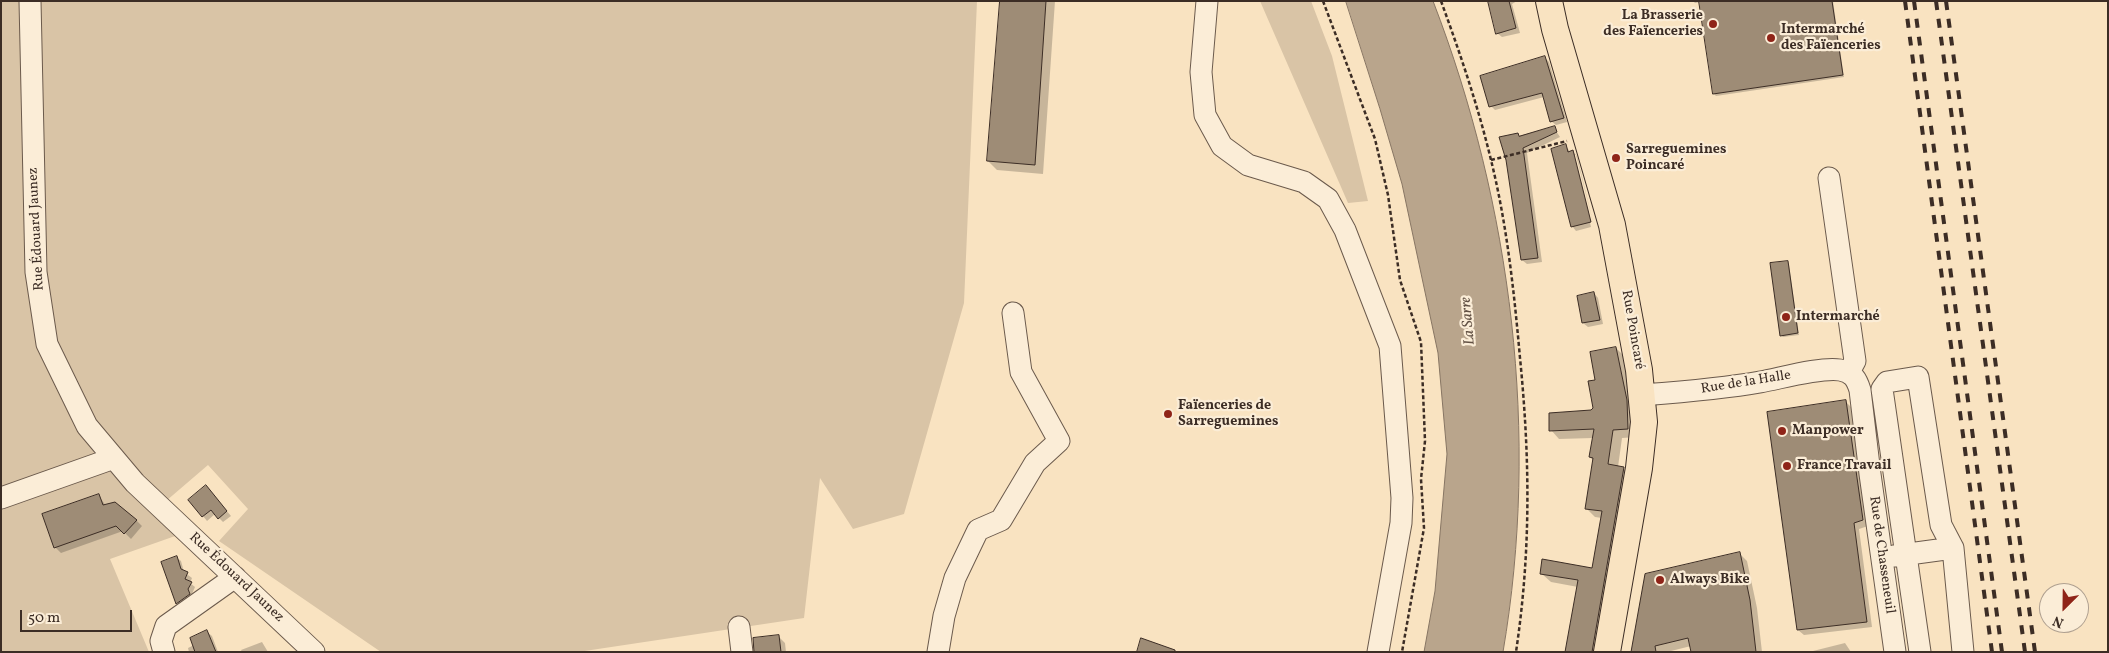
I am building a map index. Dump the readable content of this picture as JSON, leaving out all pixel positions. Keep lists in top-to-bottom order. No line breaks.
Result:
{"streets":{"main road":["Rue Poincaré"],"street":["Rue Édouard Jaunez","Rue de la Halle","Rue de Chasseneuil"]},"crossings":[["Rue Poincaré","Rue de la Halle"],["Rue de la Halle","Rue de Chasseneuil"]],"water":["La Sarre"],"places":["La Brasserie des Faïenceries","Intermarché des Faïenceries","Sarreguemines Poincaré","Intermarché","Faïenceries de Sarreguemines","Manpower","France Travail","Always Bike"],"scale_bar":"50 m","north":"bottom left"}
